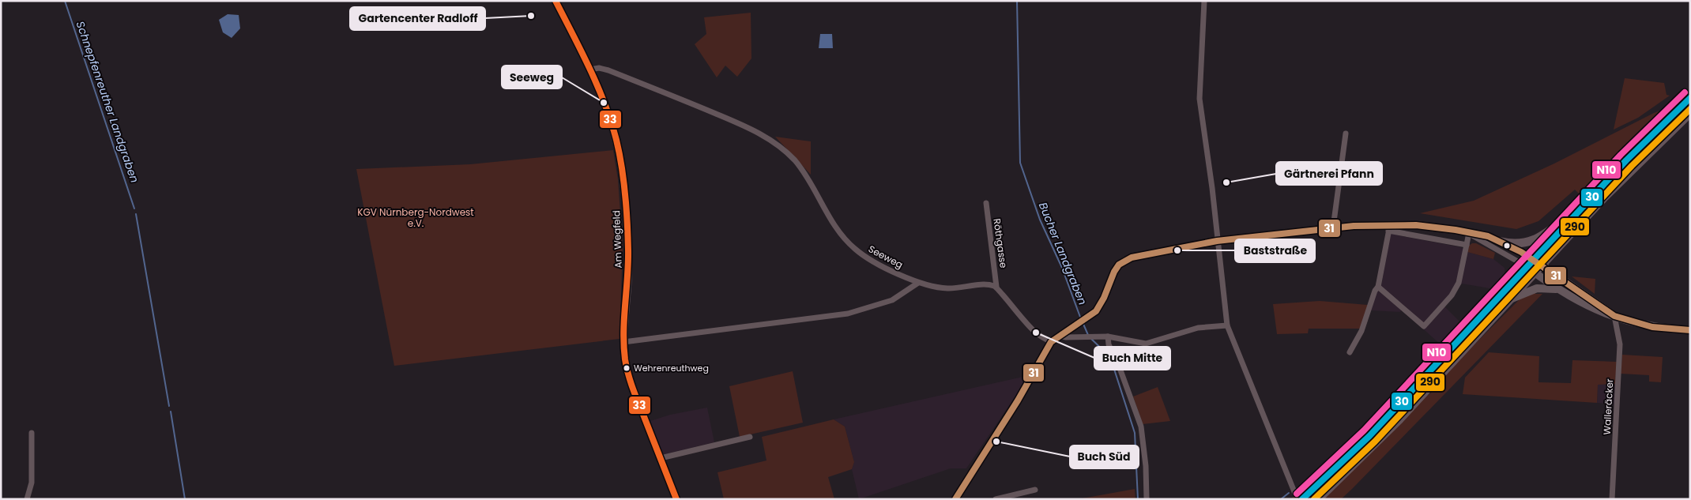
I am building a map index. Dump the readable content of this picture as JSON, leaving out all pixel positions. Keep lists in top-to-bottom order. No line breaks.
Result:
{"streets":{"street":["Am Wegfeld","Röthgasse","Seeweg","Walleräcker"]},"crossings":[["Am Wegfeld","Seeweg"],["Röthgasse","Seeweg"]],"water":["Schnepfenreuther Landgraben","Bucher Landgraben"],"parks":["KGV Nürnberg-Nordwest e.V."],"places":["Gartencenter Radloff","Seeweg","Gärtnerei Pfann","Baststraße","Buch Mitte","Wehrenreuthweg","Buch Süd"],"lines":["transit line 33","transit line N10","transit line 30","transit line 290","transit line 31"]}
